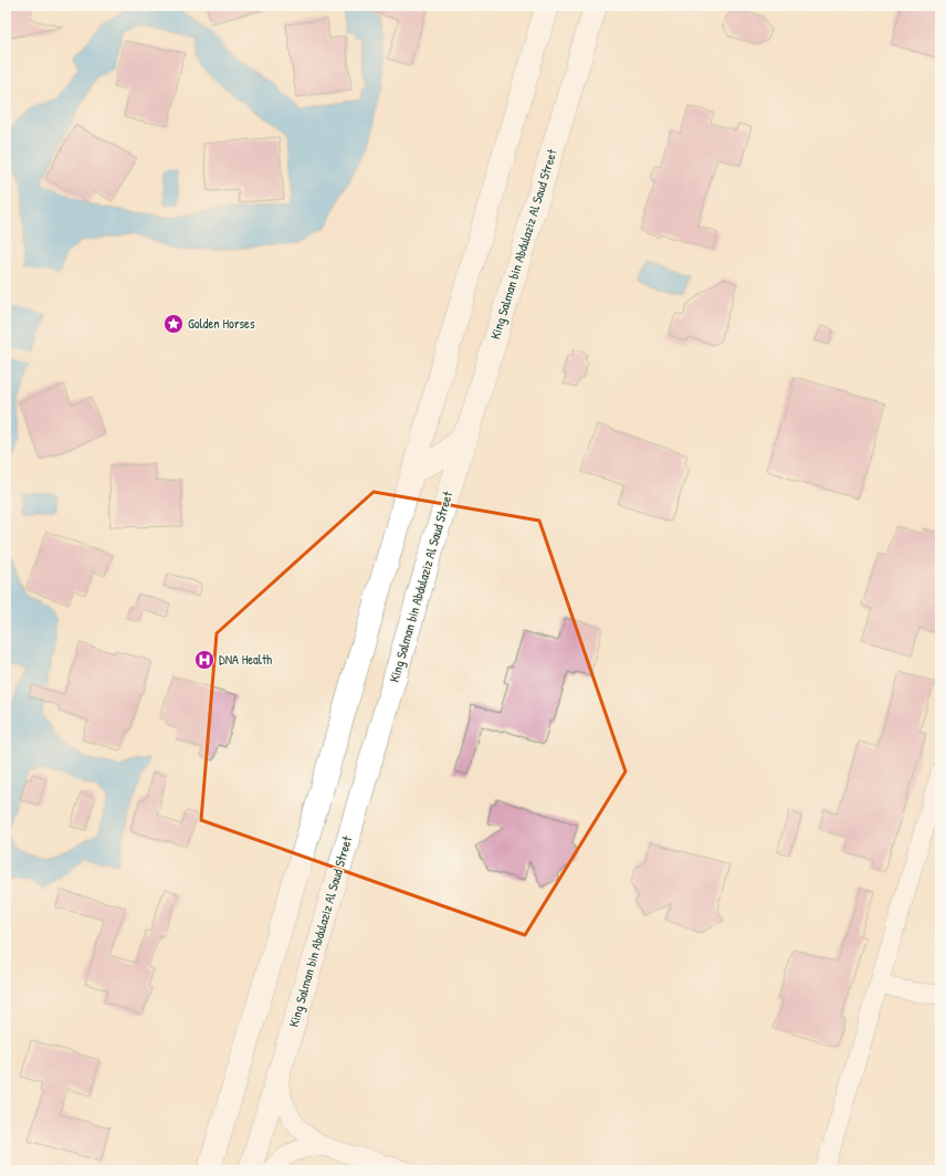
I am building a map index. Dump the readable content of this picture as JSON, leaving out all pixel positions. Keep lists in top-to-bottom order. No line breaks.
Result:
{"streets":{"main road":["King Salman bin Abdulaziz Al Saud Street"]},"places":{"place":["Golden Horses"],"hospital":["DNA Health"]}}
